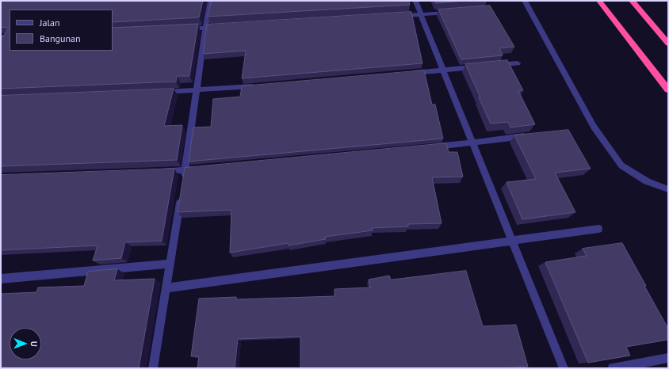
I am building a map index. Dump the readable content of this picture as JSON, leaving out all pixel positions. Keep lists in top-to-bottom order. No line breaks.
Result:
{"legend":["Jalan","Bangunan"],"north":"right"}
